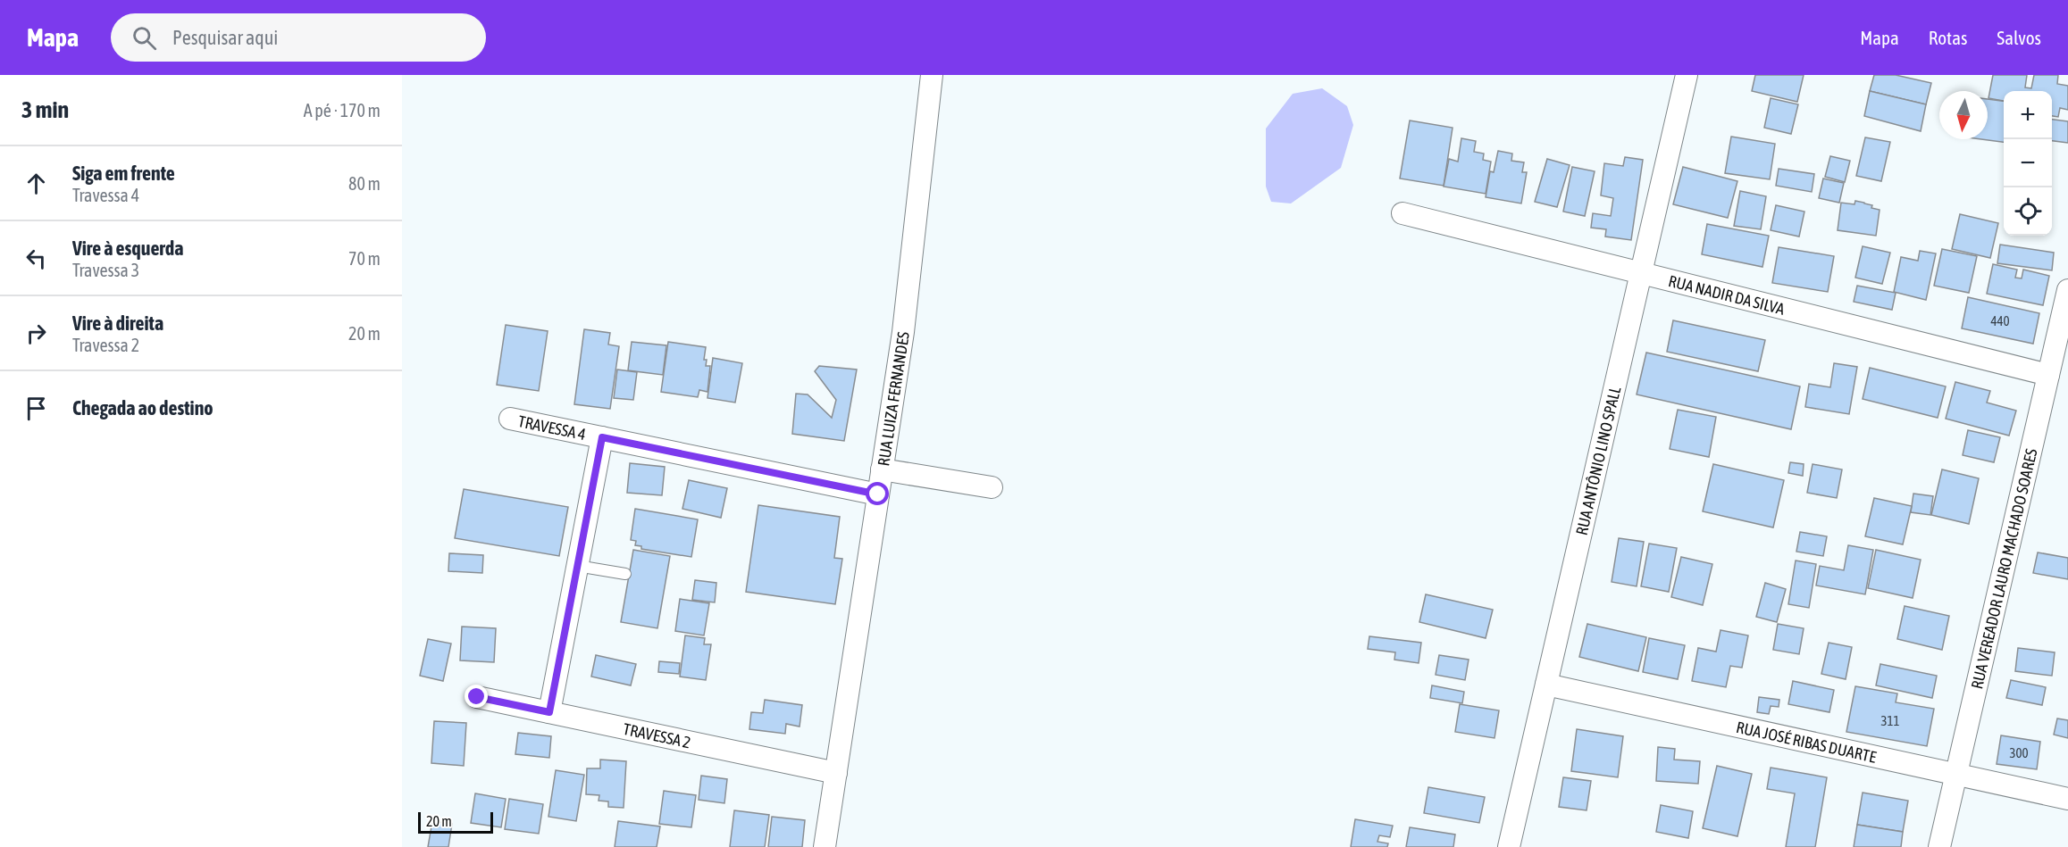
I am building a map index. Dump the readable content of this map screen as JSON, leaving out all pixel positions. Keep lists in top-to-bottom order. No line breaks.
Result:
{"streets":{"street":["RUA NADIR DA SILVA","RUA LUIZA FERNANDES","TRAVESSA 4","RUA ANTÔNIO LINO SPALL","RUA VEREADOR LAURO MACHADO SOARES","TRAVESSA 2","RUA JOSÉ RIBAS DUARTE"]},"crossings":[["RUA NADIR DA SILVA","RUA ANTÔNIO LINO SPALL"],["RUA NADIR DA SILVA","RUA VEREADOR LAURO MACHADO SOARES"],["RUA LUIZA FERNANDES","TRAVESSA 4"],["RUA LUIZA FERNANDES","TRAVESSA 2"],["RUA ANTÔNIO LINO SPALL","RUA JOSÉ RIBAS DUARTE"],["RUA VEREADOR LAURO MACHADO SOARES","RUA JOSÉ RIBAS DUARTE"]],"house_numbers":["440","311","300"],"scale_bar":"20 m","north":"bottom","page":{"header":"Mapa","search":"Pesquisar aqui","nav":["Mapa","Rotas","Salvos"],"heading":["3 min","A pé · 170 m"],"map_buttons":["+","−"],"list":[["Siga em frente","Travessa 4","80 m"],["Vire à esquerda","Travessa 3","70 m"],["Vire à direita","Travessa 2","20 m"],"Chegada ao destino"],"scale":"20 m"}}
